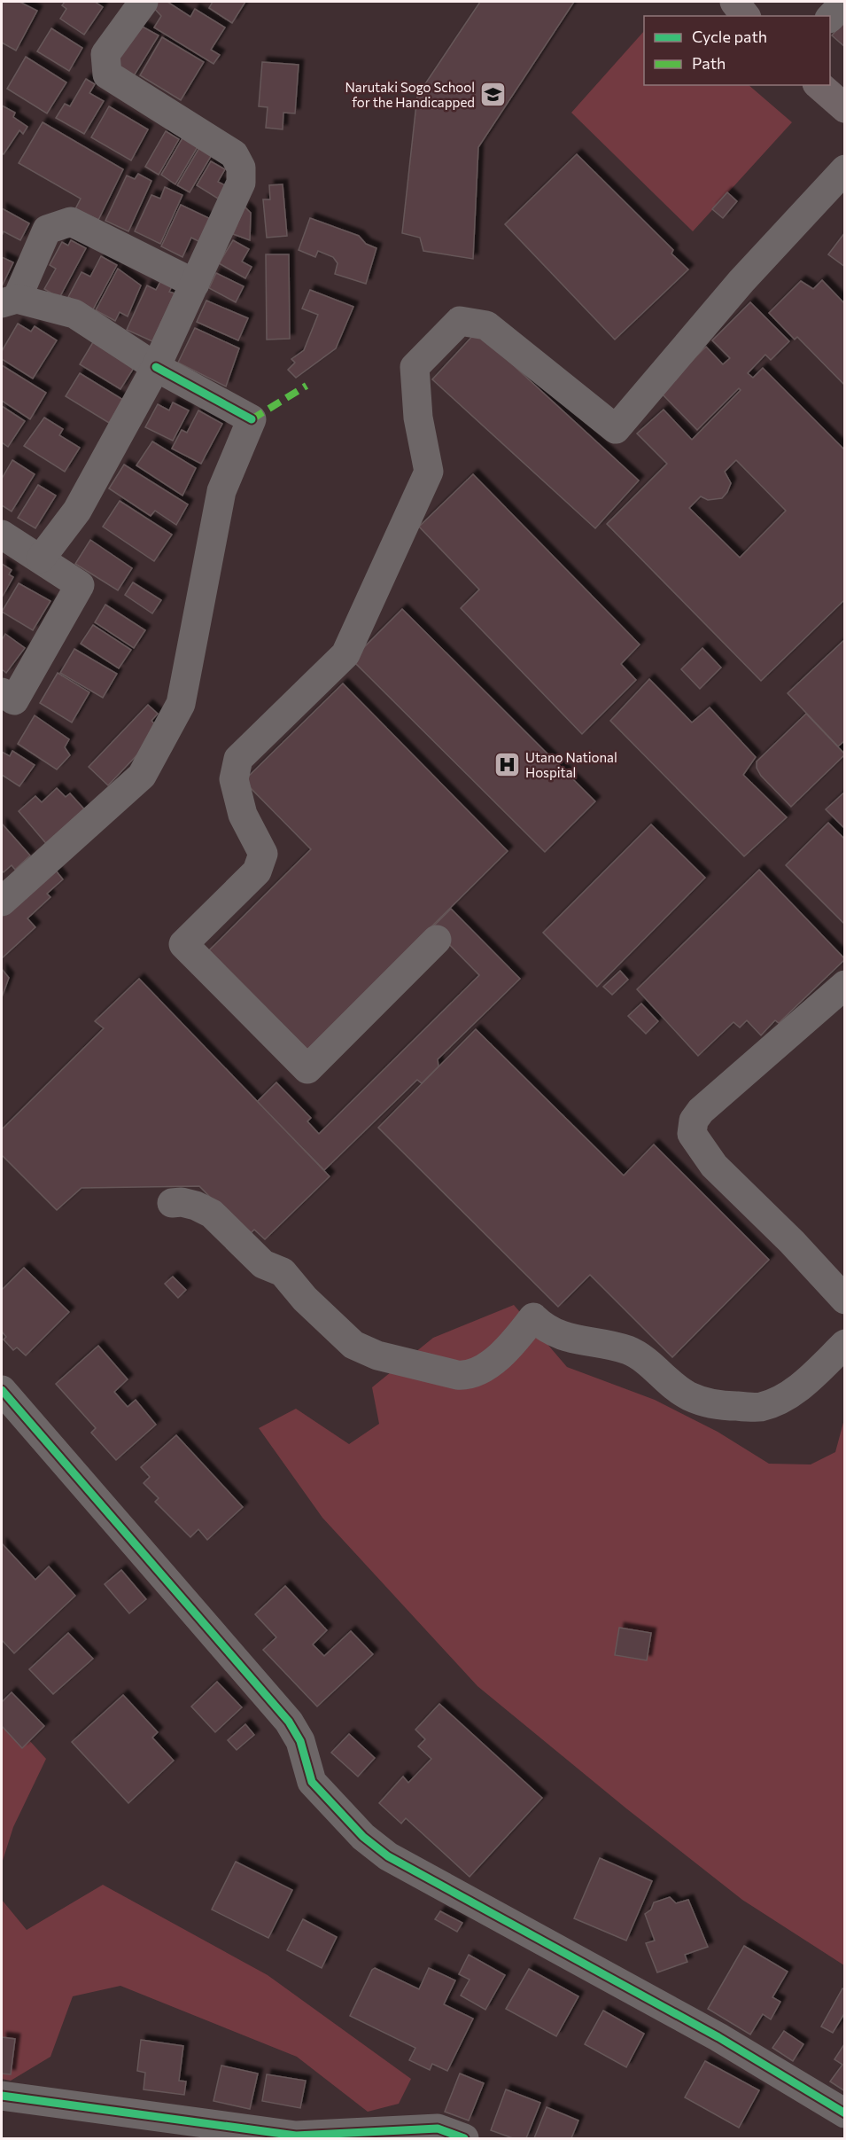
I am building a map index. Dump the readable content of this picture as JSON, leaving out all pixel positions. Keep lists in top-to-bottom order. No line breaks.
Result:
{"places":{"school or university":["Narutaki Sogo School for the Handicapped"],"hospital":["Utano National Hospital"]},"legend":["Cycle path","Path"]}
